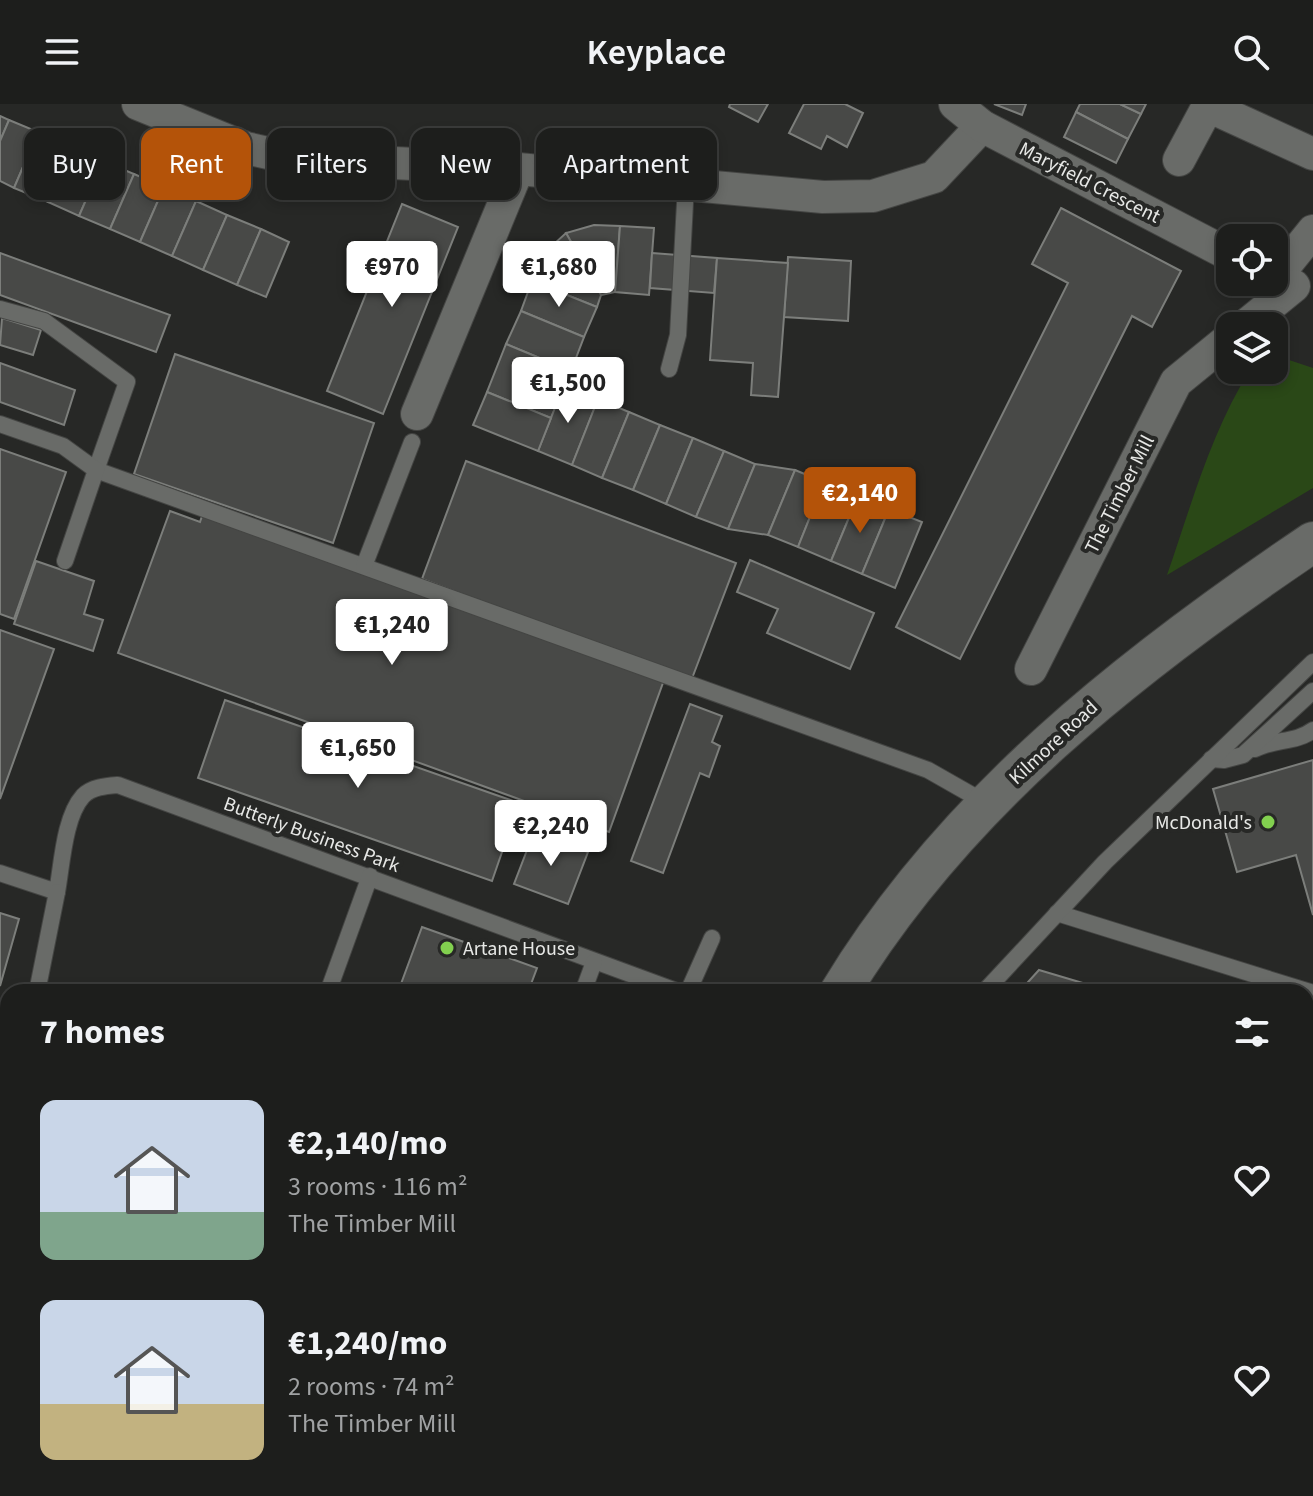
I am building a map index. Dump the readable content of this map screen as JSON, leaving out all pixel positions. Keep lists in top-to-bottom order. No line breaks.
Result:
{"streets":{"street":["Maryfield Crescent","The Timber Mill","Kilmore Road"],"lane":["Butterly Business Park"]},"places":["McDonald's","Artane House"],"page":{"header":"Keyplace","chip":["Buy","Rent","Filters","New","Apartment"],"price":["€970","€1,680","€1,500","€2,140","€1,240","€1,650","€2,240"],"heading":"7 homes","list":[{"name":"€2,140/mo","note":"3 rooms · 116 m² · The Timber Mill"},{"name":"€1,240/mo","note":"2 rooms · 74 m² · The Timber Mill"}]}}
